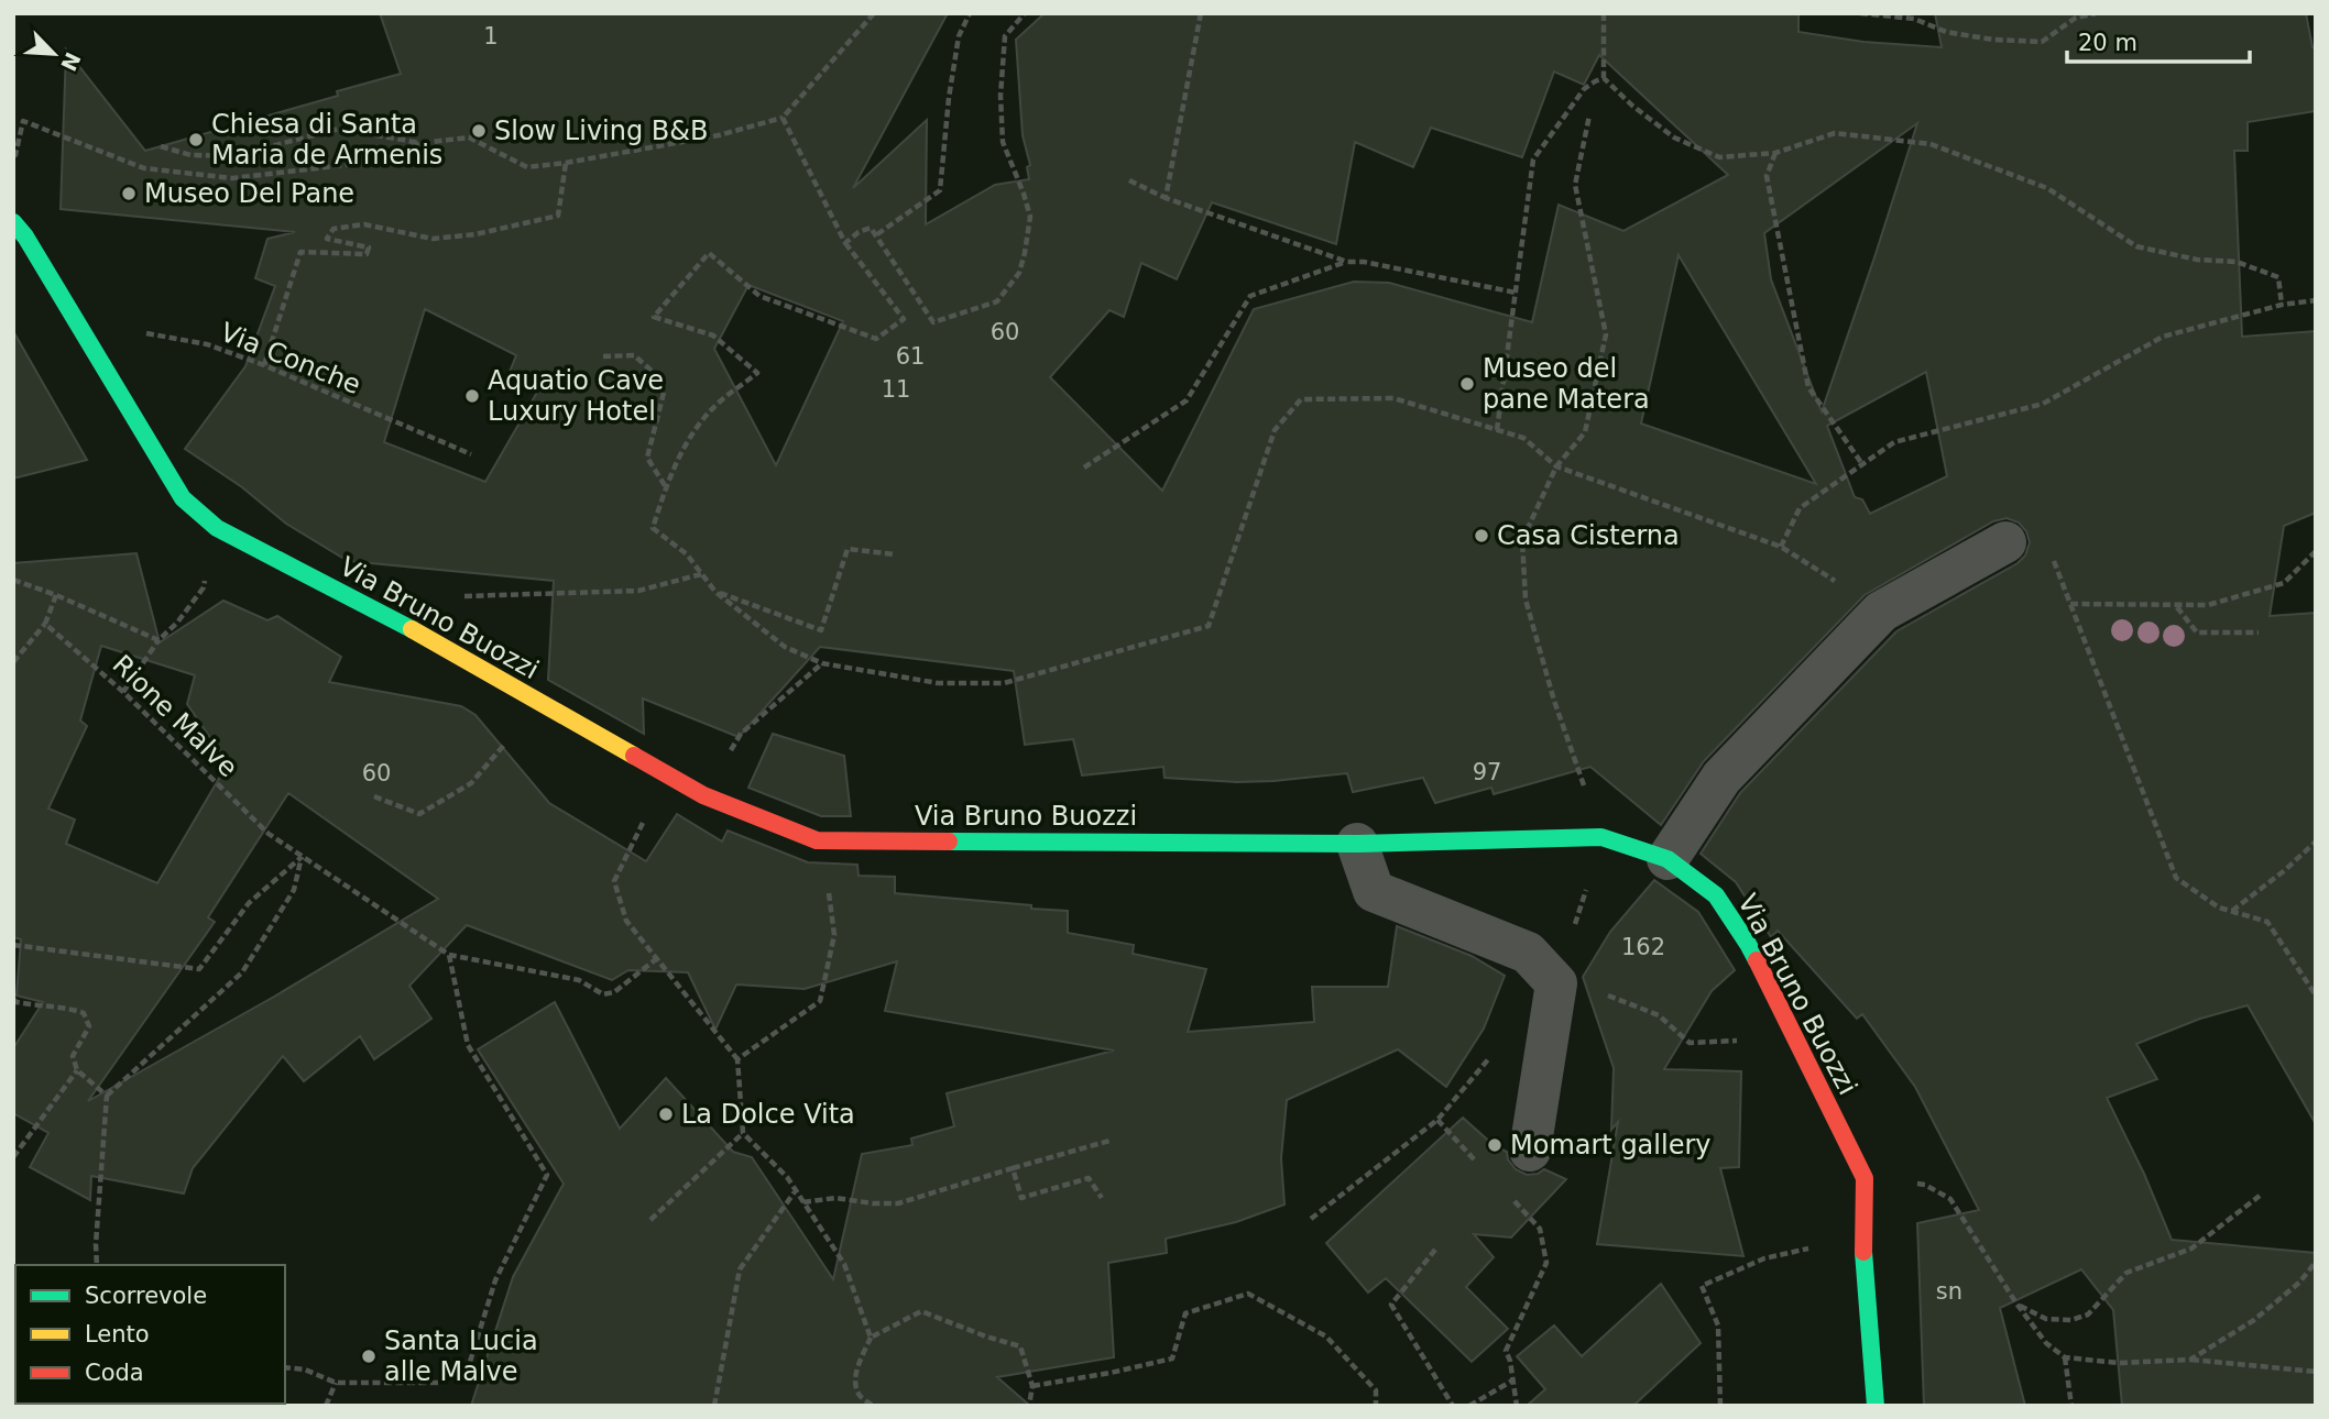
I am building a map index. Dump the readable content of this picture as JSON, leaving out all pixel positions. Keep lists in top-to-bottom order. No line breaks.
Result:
{"streets":{"street":["Via Bruno Buozzi"],"path":["Via Conche","Rione Malve"]},"crossings":[["Via Conche","Via Bruno Buozzi"]],"places":["Slow Living B&B","Chiesa di Santa Maria de Armenis","Museo Del Pane","Museo del pane Matera","Aquatio Cave Luxury Hotel","Casa Cisterna","La Dolce Vita","Momart gallery","Santa Lucia alle Malve"],"house_numbers":["1","60","61","11","97","60","162","sn"],"legend":["Scorrevole","Lento","Coda"],"scale_bar":"20 m","north":"bottom right"}
